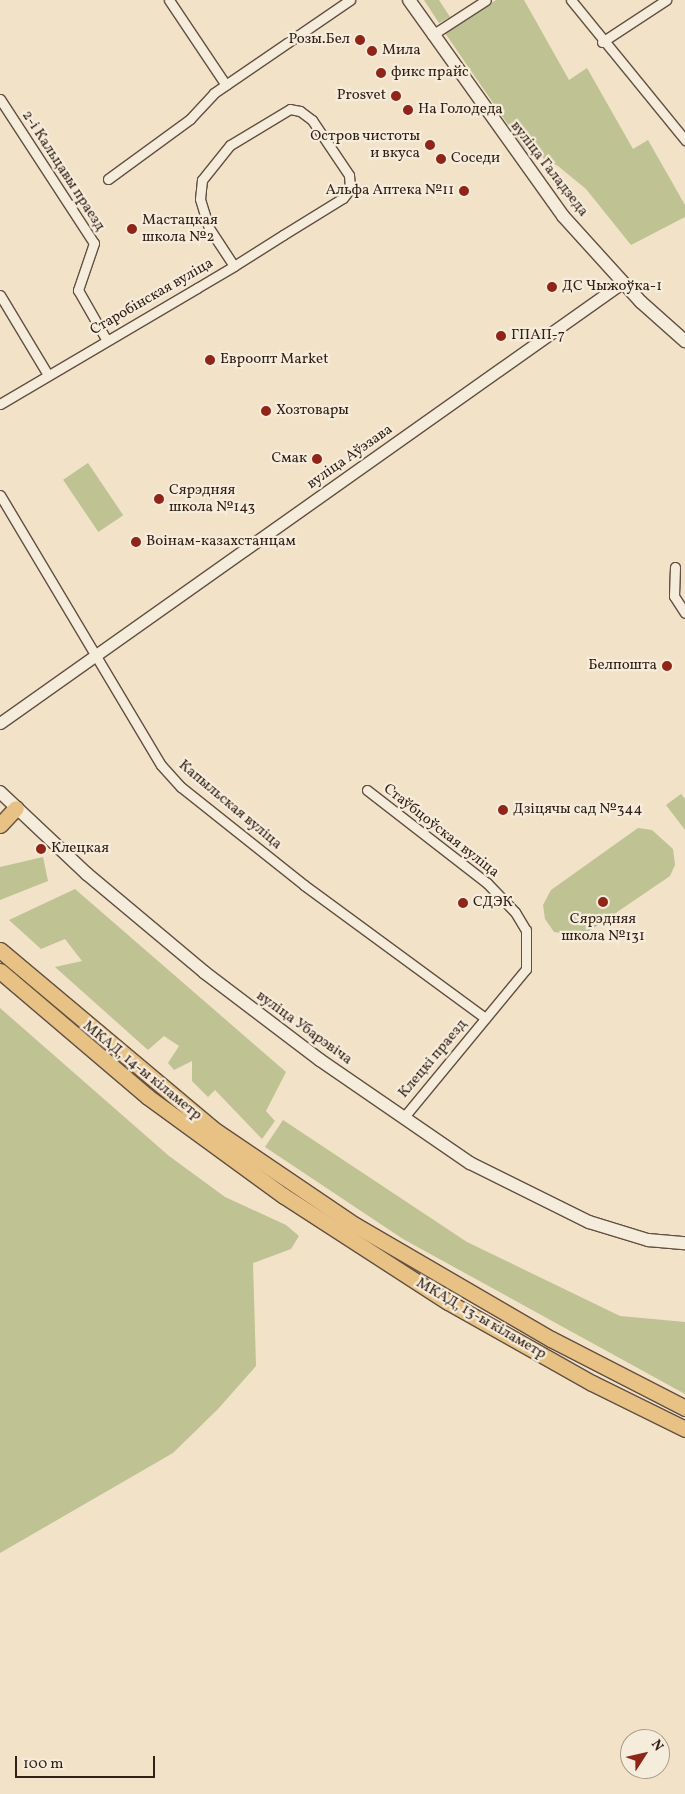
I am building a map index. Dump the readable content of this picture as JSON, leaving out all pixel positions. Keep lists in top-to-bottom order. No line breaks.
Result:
{"streets":{"highway":["МКАД, 14-ы кіламетр","МКАД, 13-ы кіламетр"],"main road":["вуліца Галадзеда","вуліца Убарэвіча"],"street":["2-і Кальцавы праезд","Старобінская вуліца","вуліца Аўэзава","Капыльская вуліца","Стаўбцоўская вуліца","Клецкі праезд"]},"crossings":[["вуліца Галадзеда","вуліца Аўэзава"],["2-і Кальцавы праезд","Старобінская вуліца"],["вуліца Аўэзава","Капыльская вуліца"],["Капыльская вуліца","Стаўбцоўская вуліца"],["Капыльская вуліца","Клецкі праезд"],["Стаўбцоўская вуліца","Клецкі праезд"],["вуліца Убарэвіча","Клецкі праезд"],["МКАД, 14-ы кіламетр","МКАД, 13-ы кіламетр"]],"places":["Розы.Бел","Мила","фикс прайс","Prosvet","На Голодеда","Остров чистоты и вкуса","Соседи","Альфа Аптека №11","Мастацкая школа №2","ДС Чыжоўка-1","ГПАП-7","Евроопт Market","Хозтовары","Смак","Сярэдняя школа №143","Воінам-казахстанцам","Белпошта","Дзіцячы сад №344","Клецкая","Сярэдняя школа №131","СДЭК"],"scale_bar":"100 m","north":"top right"}
